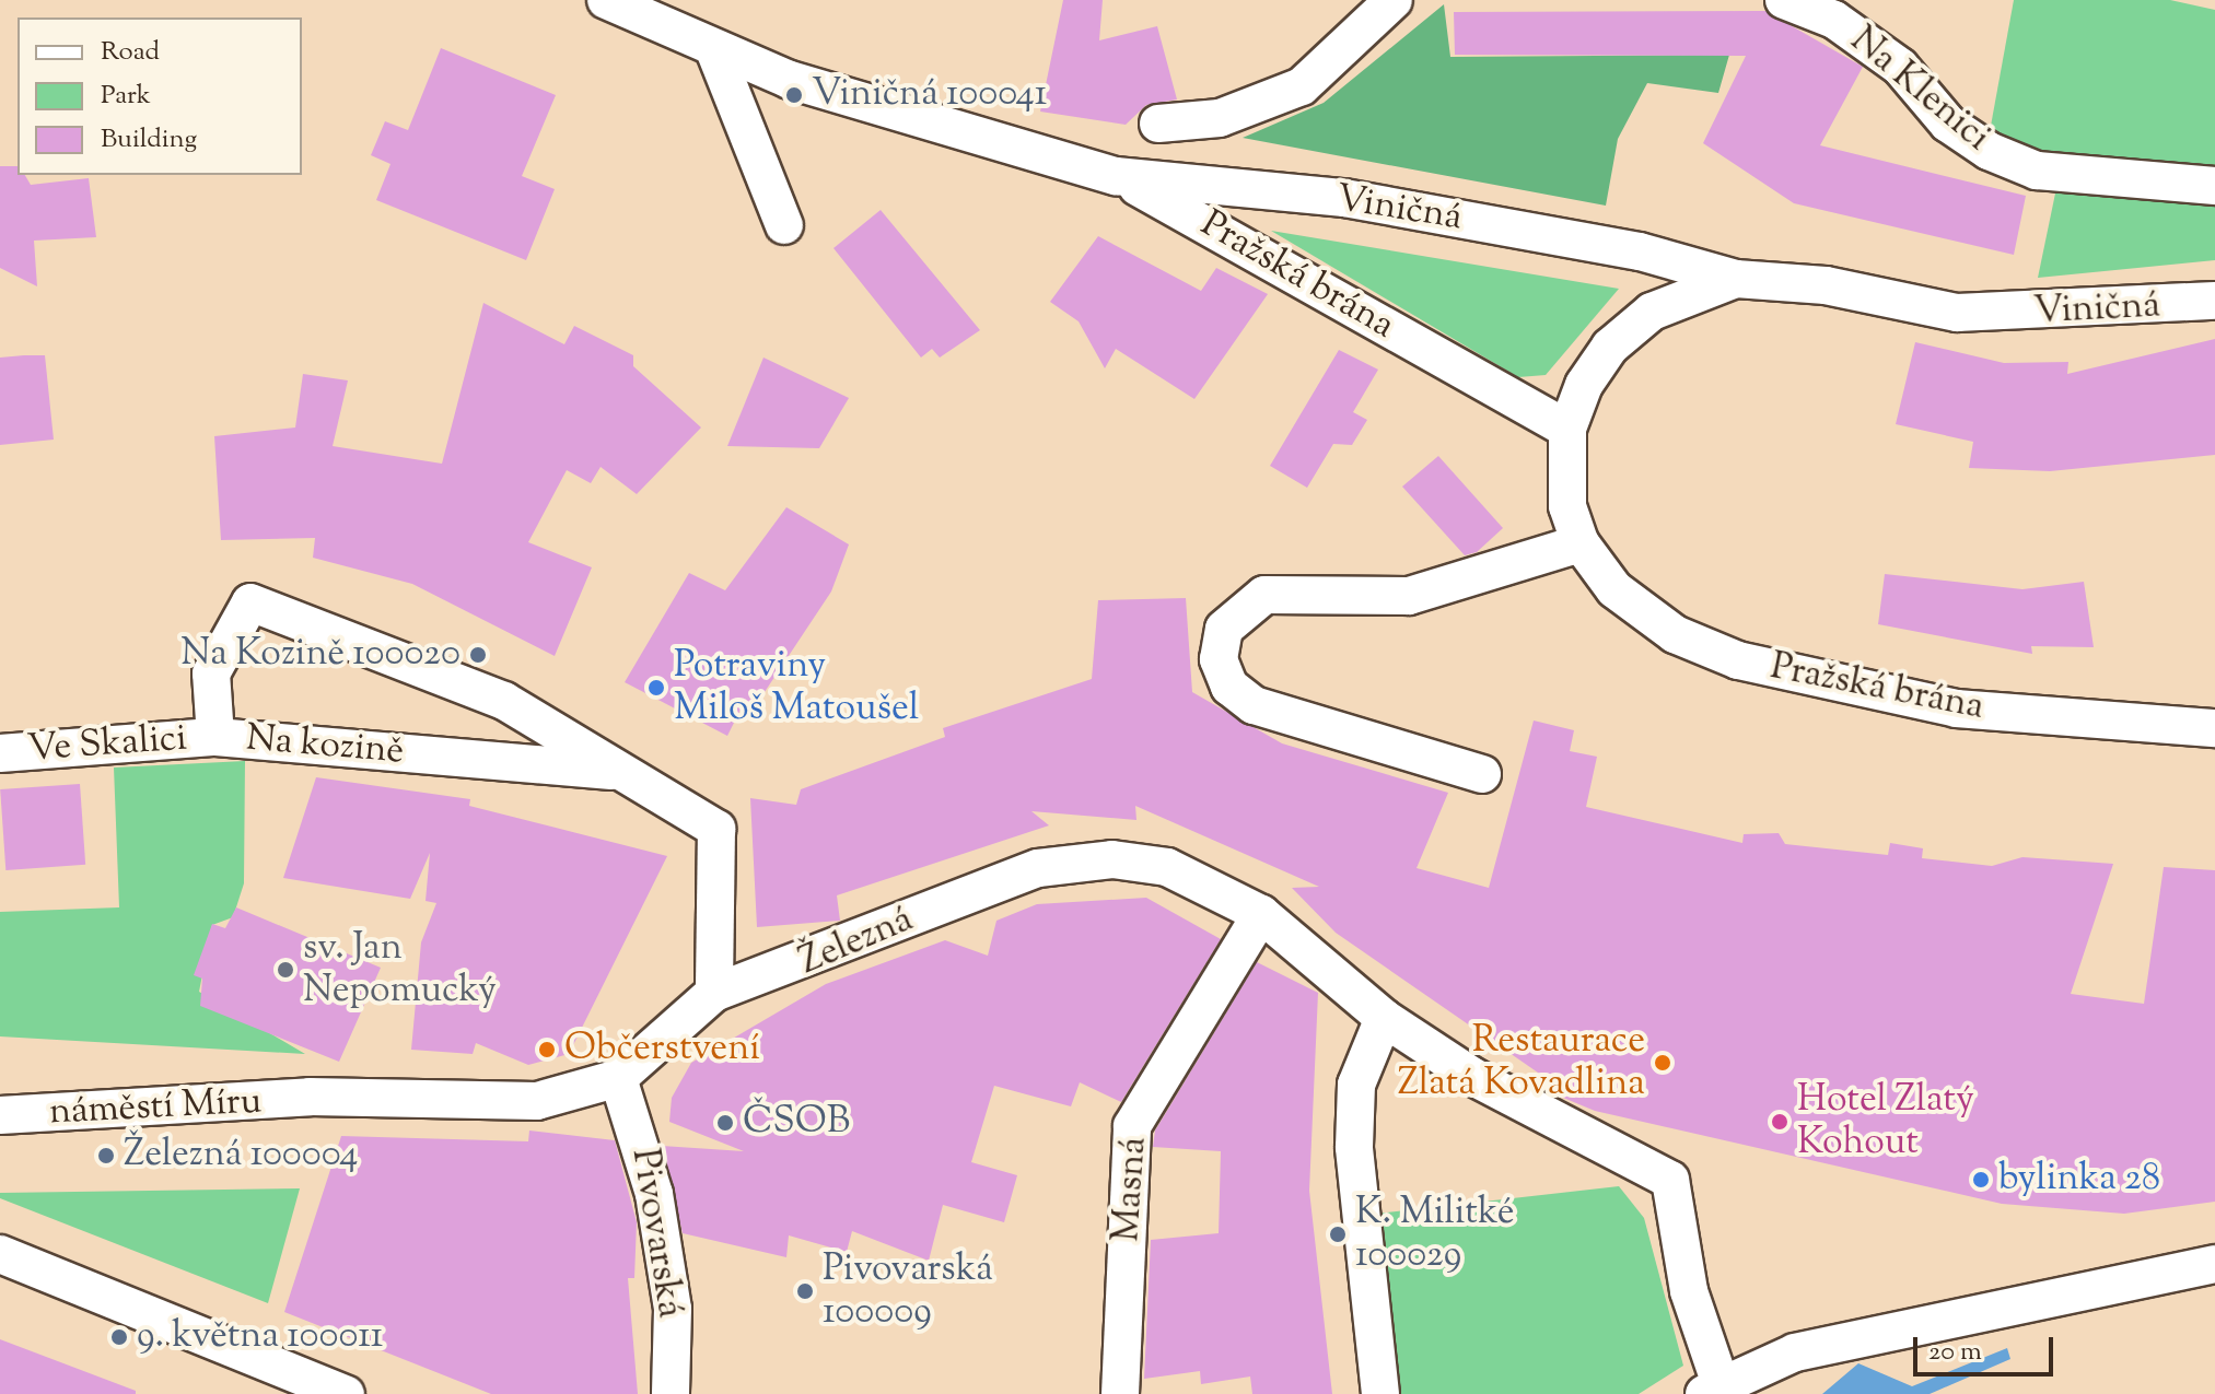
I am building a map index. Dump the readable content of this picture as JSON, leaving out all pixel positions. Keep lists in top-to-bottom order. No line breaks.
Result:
{"streets":{"street":["Na Klenici","Viničná","Pražská brána","Ve Skalici","Na kozině","Železná","náměstí Míru","Masná","Pivovarská"]},"crossings":[["Viničná","Pražská brána"],["Ve Skalici","Na kozině"],["Na kozině","Železná"],["Železná","náměstí Míru"],["Železná","Masná"],["Železná","Pivovarská"]],"places":["Viničná 100041","Na Kozině 100020","Potraviny Miloš Matoušel","sv. Jan Nepomucký","Občerstvení","Restaurace Zlatá Kovadlina","Hotel Zlatý Kohout","ČSOB","Železná 100004","bylinka 28","K. Militké 100029","Pivovarská 100009","9. května 100011"],"legend":["Road","Park","Building"],"scale_bar":"20 m"}
